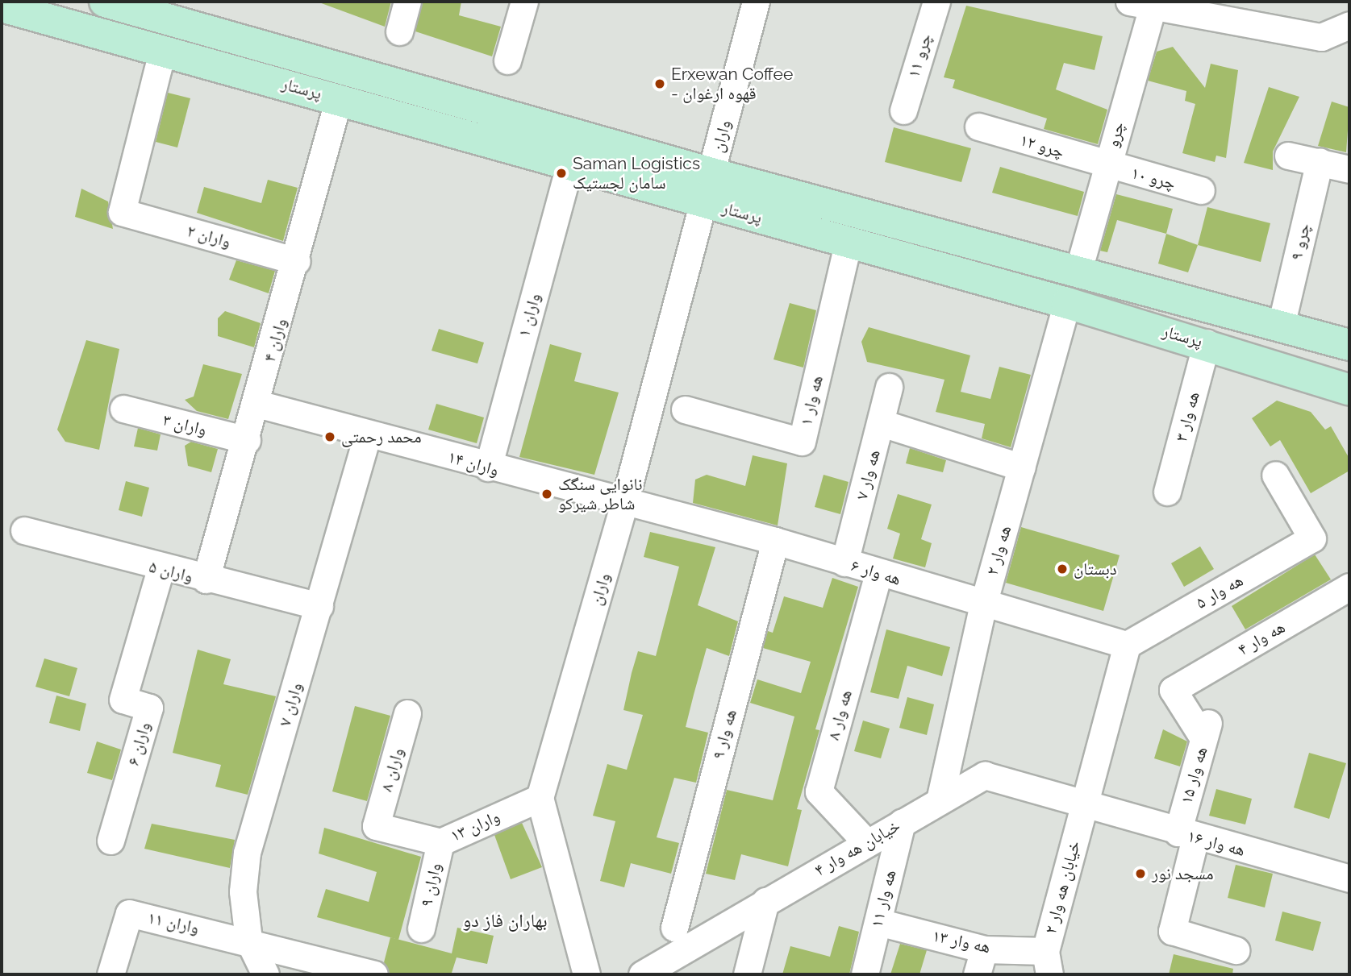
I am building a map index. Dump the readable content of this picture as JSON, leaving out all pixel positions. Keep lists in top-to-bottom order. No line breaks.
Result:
{"streets":{"main road":["پرستار"],"street":["چرو ۱۱","چرو","واران","چرو ۱۲","چرو ۱۰","واران ۲","چرو ۹","واران ۱","واران ۴","هه وار ۱","هه وار ۳","واران ۳","واران ۱۴","هه وار ۷","هه وار ۲","واران ۵","هه وار ۶","هه وار ۵","هه وار ۴","واران ۷","هه وار ۸","هه وار ۹","واران ۶","واران ۸","هه وار ۱۵","واران ۱۳","هه وار ۱۶","خیابان هه وار ۴","واران ۹","خیابان هه وار ۲","هه وار ۱۱","واران ۱۱","هه وار ۱۳"]},"crossings":[["پرستار","چرو"],["پرستار","واران"],["پرستار","واران ۲"],["پرستار","چرو ۹"],["پرستار","واران ۱"],["پرستار","واران ۴"],["پرستار","هه وار ۱"],["پرستار","هه وار ۳"],["پرستار","هه وار ۲"],["چرو","چرو ۱۲"],["چرو","چرو ۱۰"],["واران","واران ۱۴"],["واران","هه وار ۶"],["واران","واران ۱۳"],["چرو ۱۲","چرو ۱۰"],["واران ۲","واران ۴"],["واران ۱","واران ۱۴"],["واران ۴","واران ۳"],["واران ۴","واران ۱۴"],["واران ۴","واران ۵"],["واران ۱۴","هه وار ۶"],["واران ۱۴","واران ۷"],["هه وار ۷","هه وار ۶"],["هه وار ۲","هه وار ۶"],["هه وار ۲","خیابان هه وار ۴"],["واران ۵","واران ۷"],["واران ۵","واران ۶"],["هه وار ۶","هه وار ۵"],["هه وار ۶","هه وار ۸"],["هه وار ۶","هه وار ۹"],["هه وار ۶","خیابان هه وار ۲"],["هه وار ۵","خیابان هه وار ۲"],["هه وار ۴","هه وار ۱۵"],["واران ۷","واران ۱۱"],["هه وار ۸","خیابان هه وار ۴"],["واران ۸","واران ۱۳"],["هه وار ۱۵","هه وار ۱۶"],["واران ۱۳","واران ۹"],["هه وار ۱۶","خیابان هه وار ۴"],["هه وار ۱۶","خیابان هه وار ۲"],["خیابان هه وار ۴","خیابان هه وار ۲"],["خیابان هه وار ۴","هه وار ۱۱"],["خیابان هه وار ۲","هه وار ۱۳"],["هه وار ۱۱","هه وار ۱۳"]],"districts":["بهاران فاز دو"],"places":["Erxewan Coffee - قهوه ارغوان","Saman Logistics سامان لجستیک","محمد رحمتی","نانوایی سنگک شاطر شیرکو","دبستان","مسجد نور"]}
